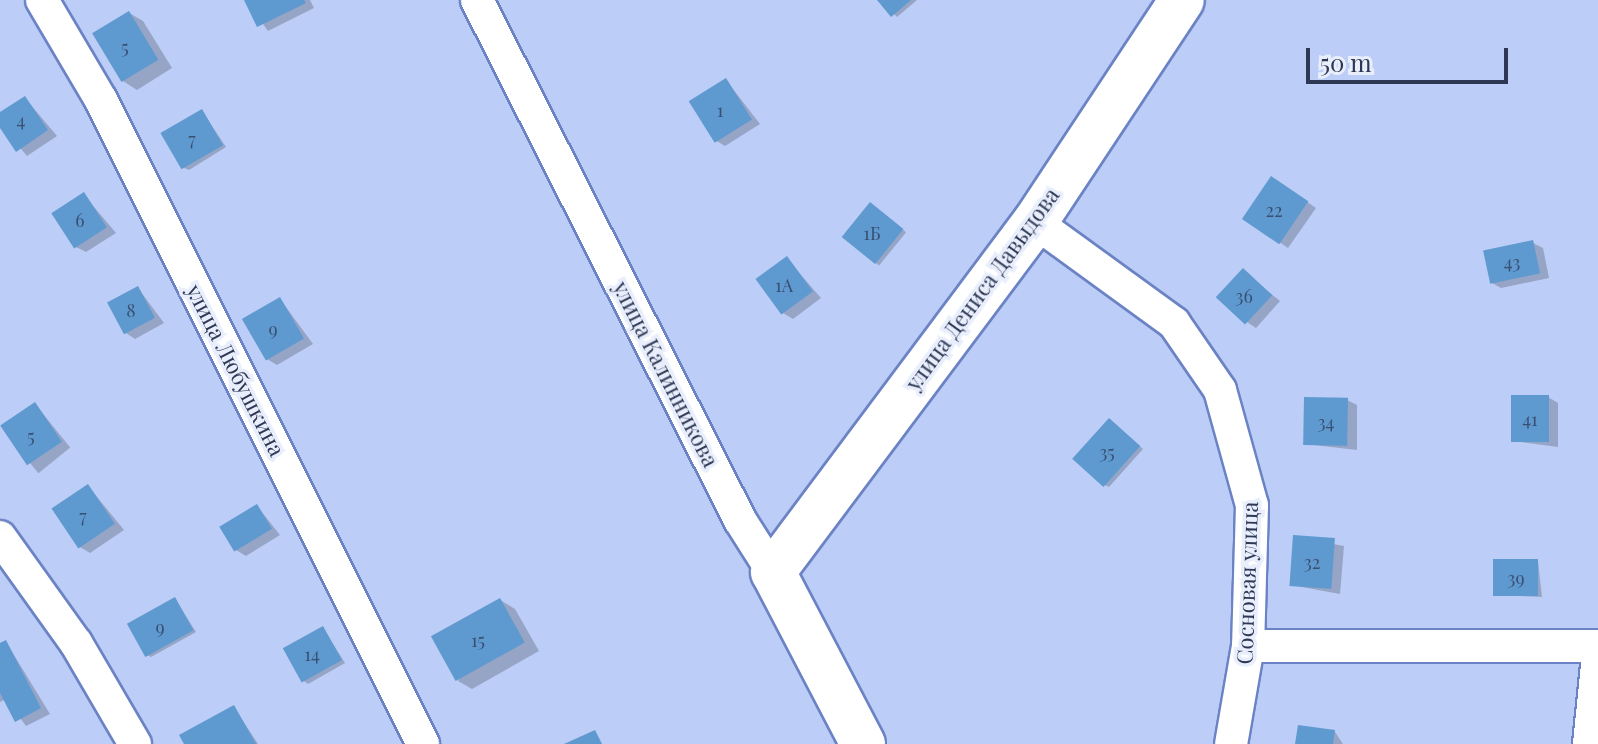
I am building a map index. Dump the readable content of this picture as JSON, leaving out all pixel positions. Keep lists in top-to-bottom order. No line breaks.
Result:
{"streets":{"main road":["улица Дениса Давыдова","улица Калинникова"],"street":["улица Любушкина","Сосновая улица"]},"crossings":[["улица Дениса Давыдова","улица Калинникова"],["улица Дениса Давыдова","Сосновая улица"]],"house_numbers":["5","1","4","7","22","6","1Б","43","1А","36","8","9","41","34","5","35","7","32","39","9","15","14"],"scale_bar":"50 m"}
